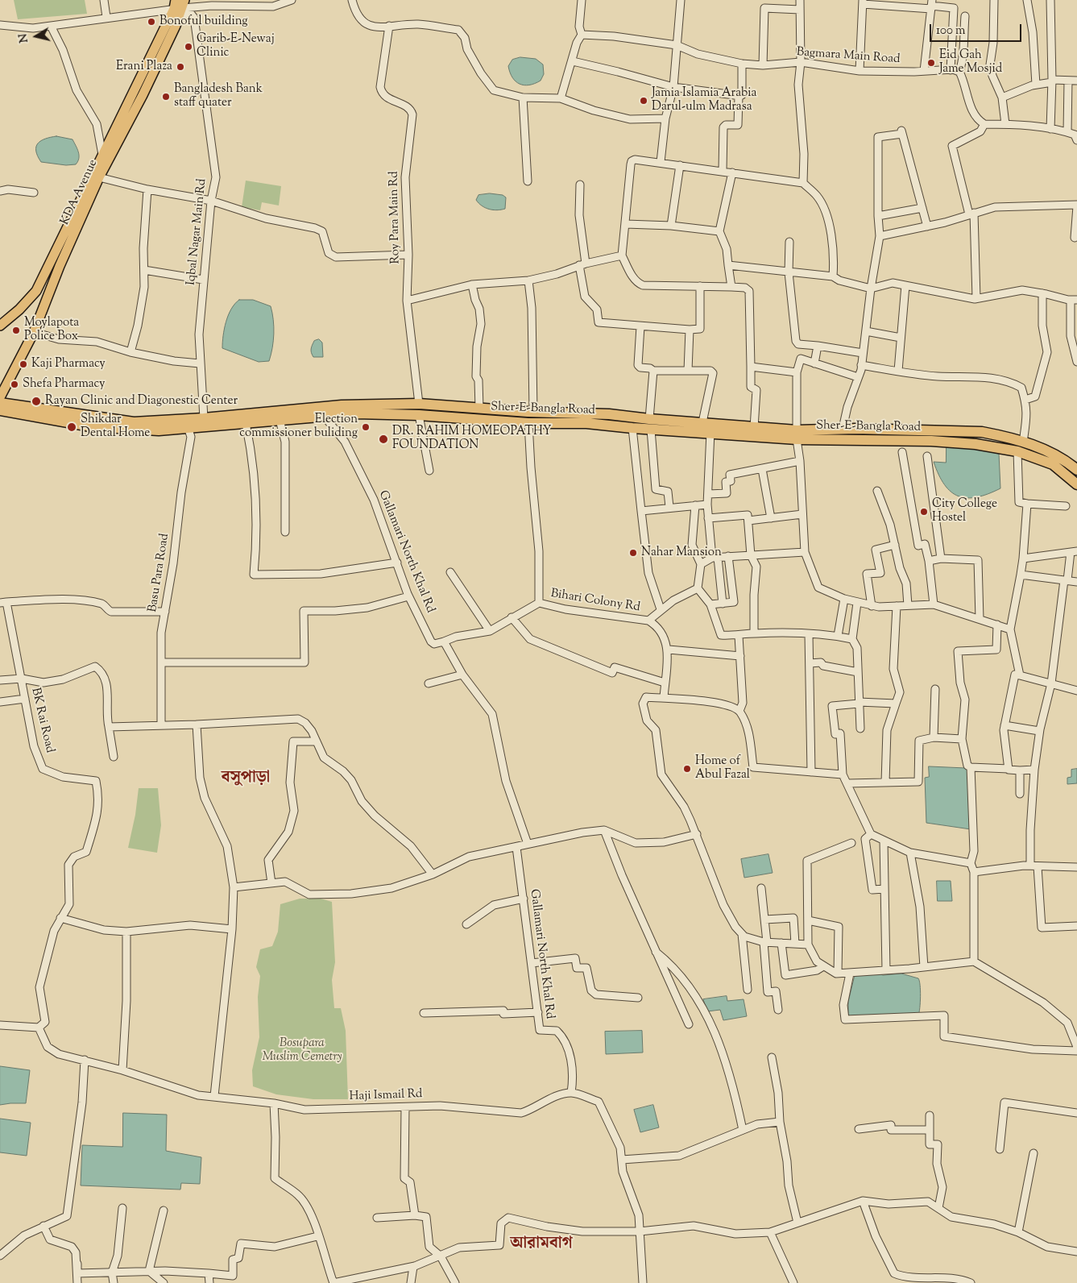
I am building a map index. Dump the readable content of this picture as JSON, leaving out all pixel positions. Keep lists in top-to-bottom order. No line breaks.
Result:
{"streets":{"highway":["Sher-E-Bangla Road"],"main road":["KDA Avenue"],"street":["Bagmara Main Road","Roy Para Main Rd","Iqbal Nagar Main Rd","Gallamari North Khal Rd","Basu Para Road","Bihari Colony Rd","BK Rai Road","Haji Ismail Rd"]},"crossings":[["KDA Avenue","Iqbal Nagar Main Rd"],["Roy Para Main Rd","Sher-E-Bangla Road"],["Iqbal Nagar Main Rd","Sher-E-Bangla Road"],["Sher-E-Bangla Road","Gallamari North Khal Rd"],["Sher-E-Bangla Road","Basu Para Road"],["Gallamari North Khal Rd","Haji Ismail Rd"],["BK Rai Road","Haji Ismail Rd"]],"districts":["বসুপাড়া","আরামবাগ"],"parks":["Bosupara Muslim Cemetry"],"places":["Bonoful building","Garib-E-Newaj Clinic","Eid Gah Jame Mosjid","Erani Plaza","Bangladesh Bank staff quater","Jamia Islamia Arabia Darul-ulm Madrasa","Moylapota Police Box","Kaji Pharmacy","Shefa Pharmacy","Rayan Clinic and Diagonestic Center","Shikdar Dental Home","Election commissioner buliding","DR. RAHIM HOMEOPATHY FOUNDATION","City College Hostel","Nahar Mansion","Home of Abul Fazal"],"scale_bar":"100 m","north":"left"}
